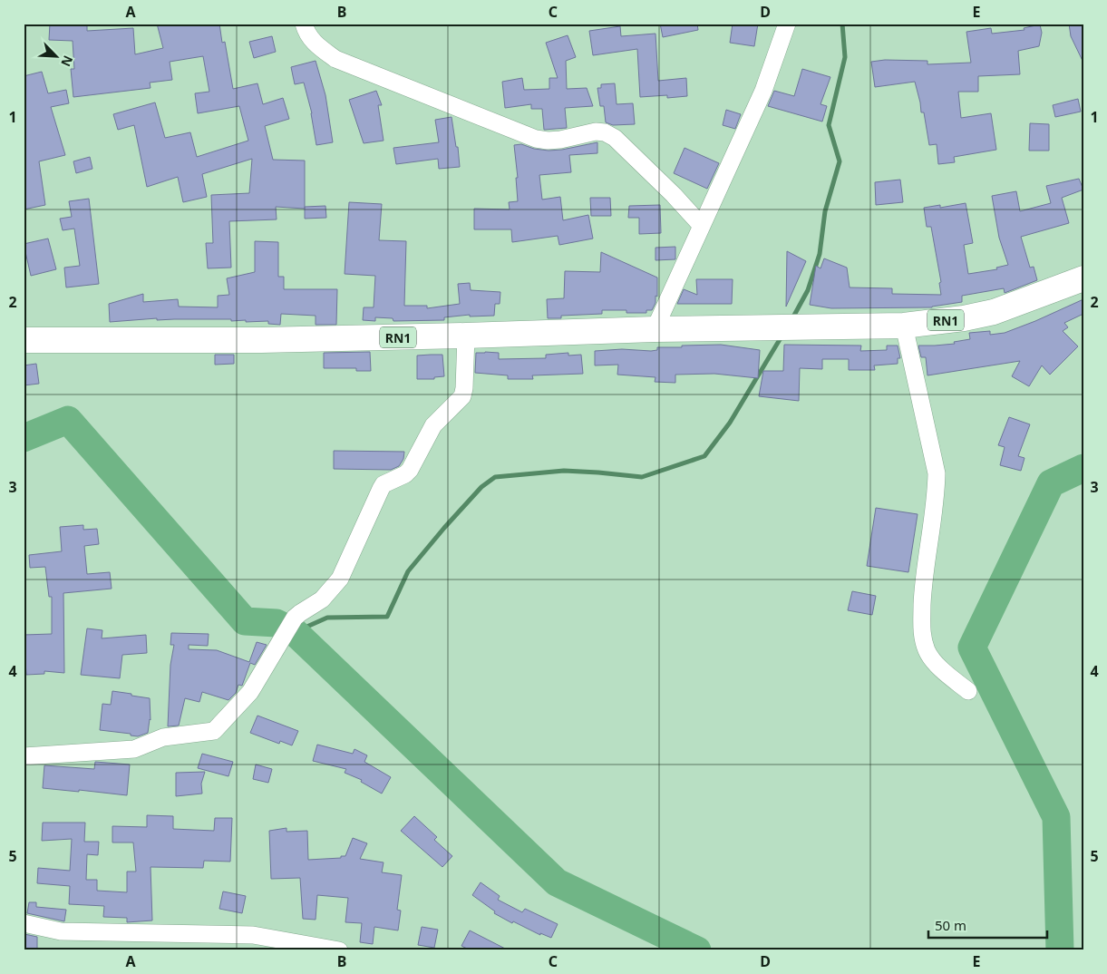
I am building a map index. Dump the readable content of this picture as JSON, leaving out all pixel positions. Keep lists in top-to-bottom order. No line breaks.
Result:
{"streets":{"highway":["RN1"]},"scale_bar":"50 m","north":"bottom right","grid":{"columns":["A","B","C","D","E"],"rows":["1","2","3","4","5"]}}
